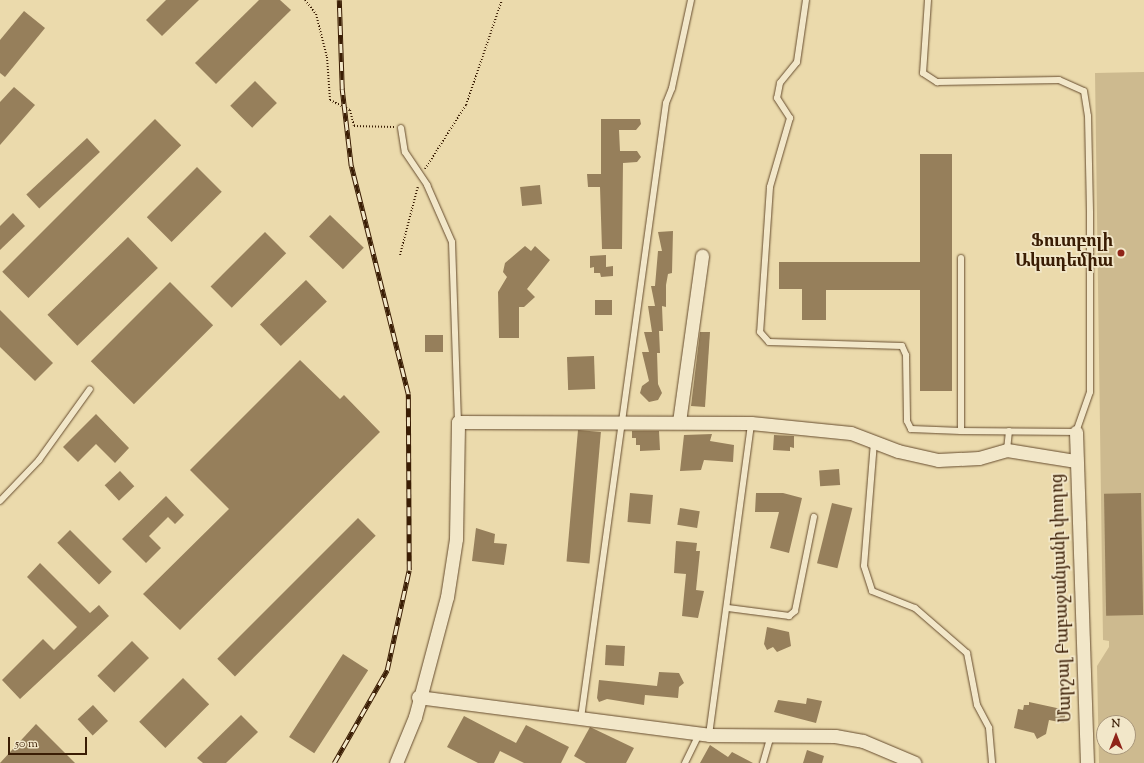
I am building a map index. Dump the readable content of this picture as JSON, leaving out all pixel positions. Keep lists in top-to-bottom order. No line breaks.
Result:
{"streets":{"street":["Մարշալ Բաբաջանյանի փողոց"]},"places":["Ֆուտբոլի Ակադեմիա"],"scale_bar":"50 m","north":"top"}
